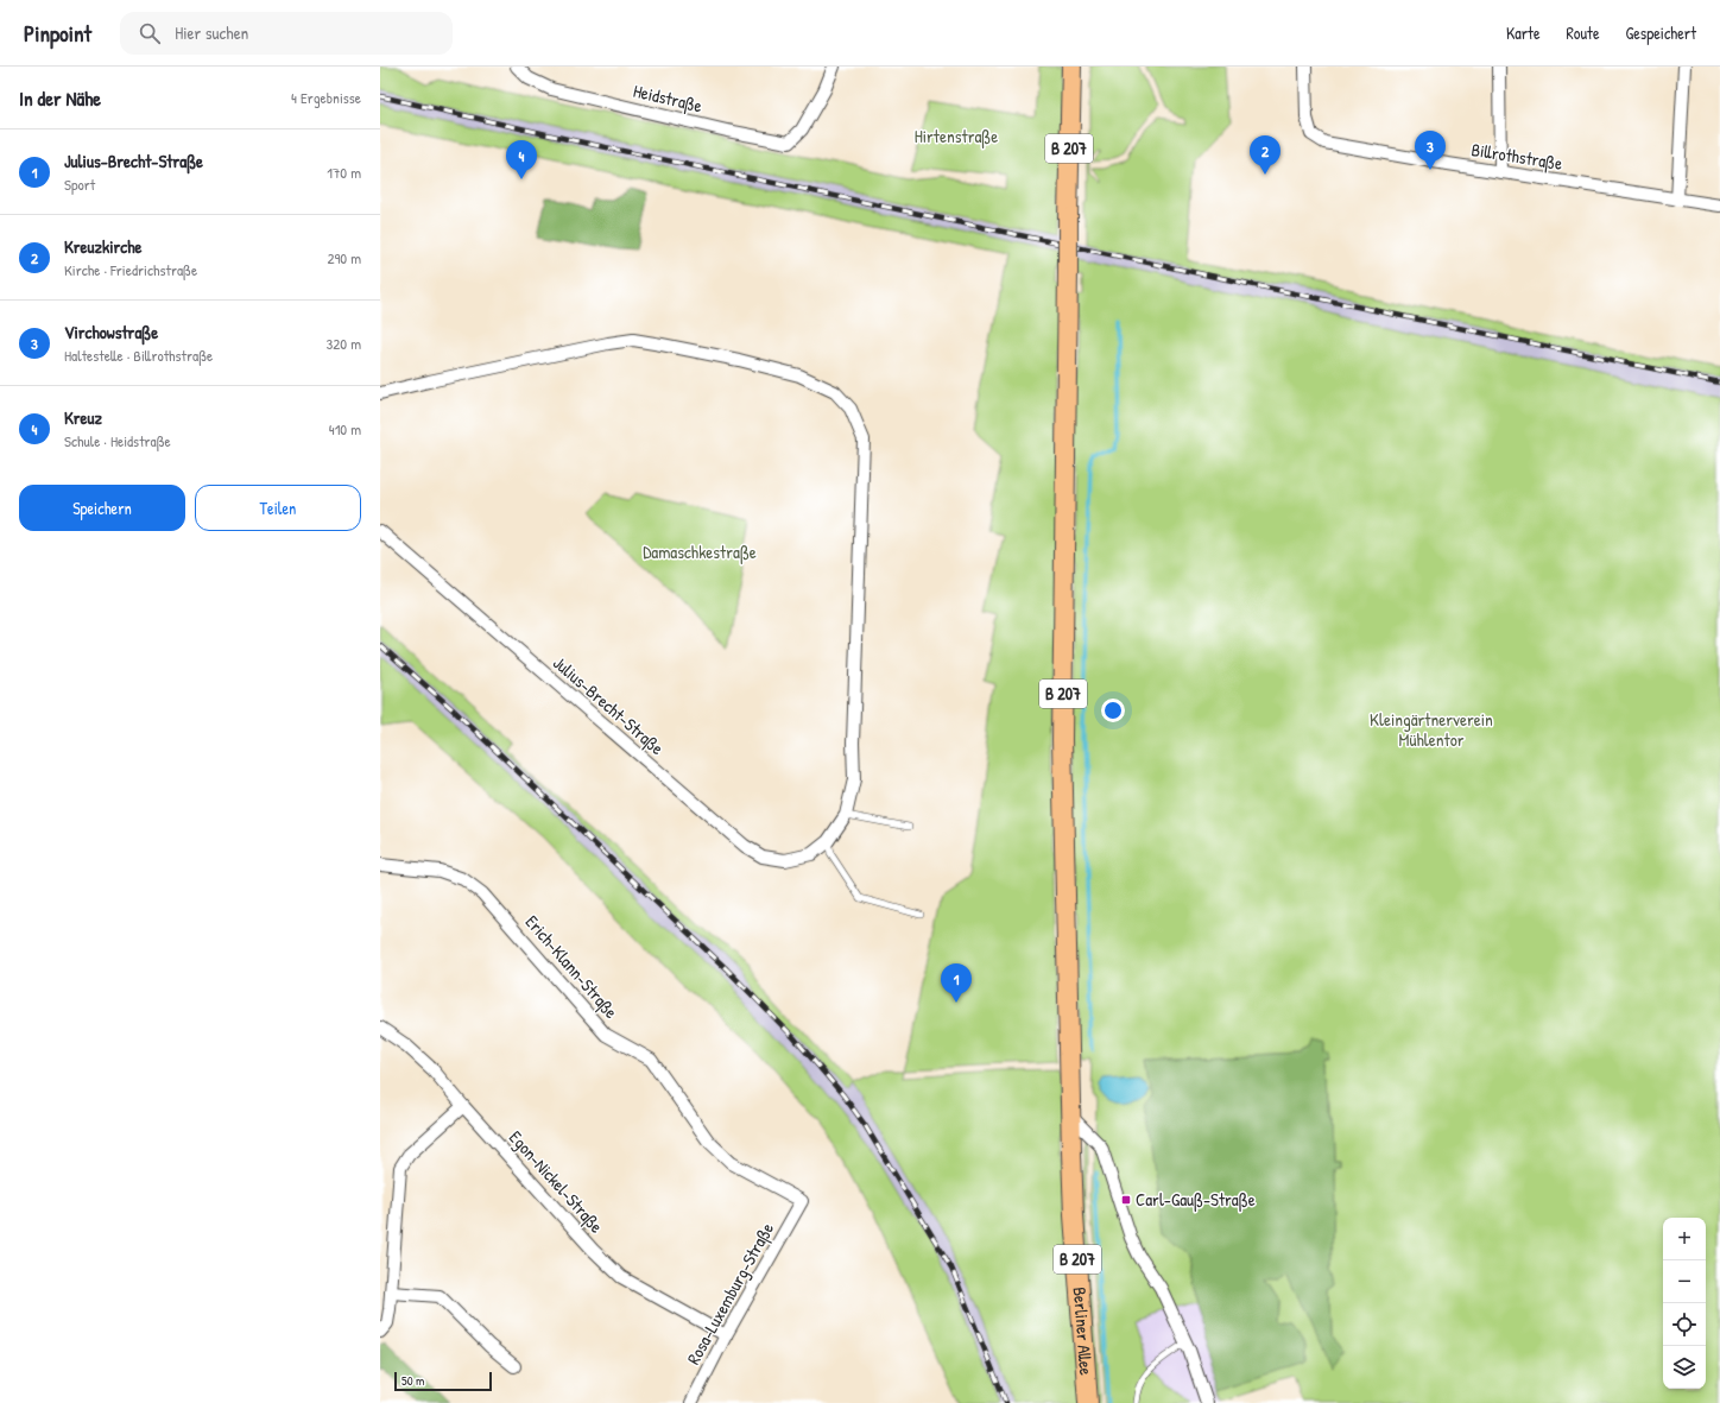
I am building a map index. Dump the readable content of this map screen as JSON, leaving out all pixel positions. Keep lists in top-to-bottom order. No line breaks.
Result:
{"streets":{"main road":["B 207","Berliner Allee"],"street":["Heidstraße","Billrothstraße","Julius-Brecht-Straße","Erich-Klann-Straße","Egon-Nickel-Straße","Rosa-Luxemburg-Straße"]},"crossings":[["B 207","Berliner Allee"],["Erich-Klann-Straße","Rosa-Luxemburg-Straße"],["Egon-Nickel-Straße","Rosa-Luxemburg-Straße"]],"parks":["Hirtenstraße","Damaschkestraße","Kleingärtnerverein Mühlentor"],"places":{"transit":["Carl-Gauß-Straße"]},"scale_bar":"50 m","page":{"header":"Pinpoint","search":"Hier suchen","nav":["Karte","Route","Gespeichert"],"heading":["In der Nähe","4 Ergebnisse"],"list":[{"mark":"1","name":"Julius-Brecht-Straße","note":"Sport","value":"170 m"},{"mark":"2","name":"Kreuzkirche","note":"Kirche · Friedrichstraße","value":"290 m"},{"mark":"3","name":"Virchowstraße","note":"Haltestelle · Billrothstraße","value":"320 m"},{"mark":"4","name":"Kreuz","note":"Schule · Heidstraße","value":"410 m"}],"pins":["3","2","4","1"],"buttons":["Speichern","Teilen"],"map_buttons":["+","−"],"scale":"50 m"}}
